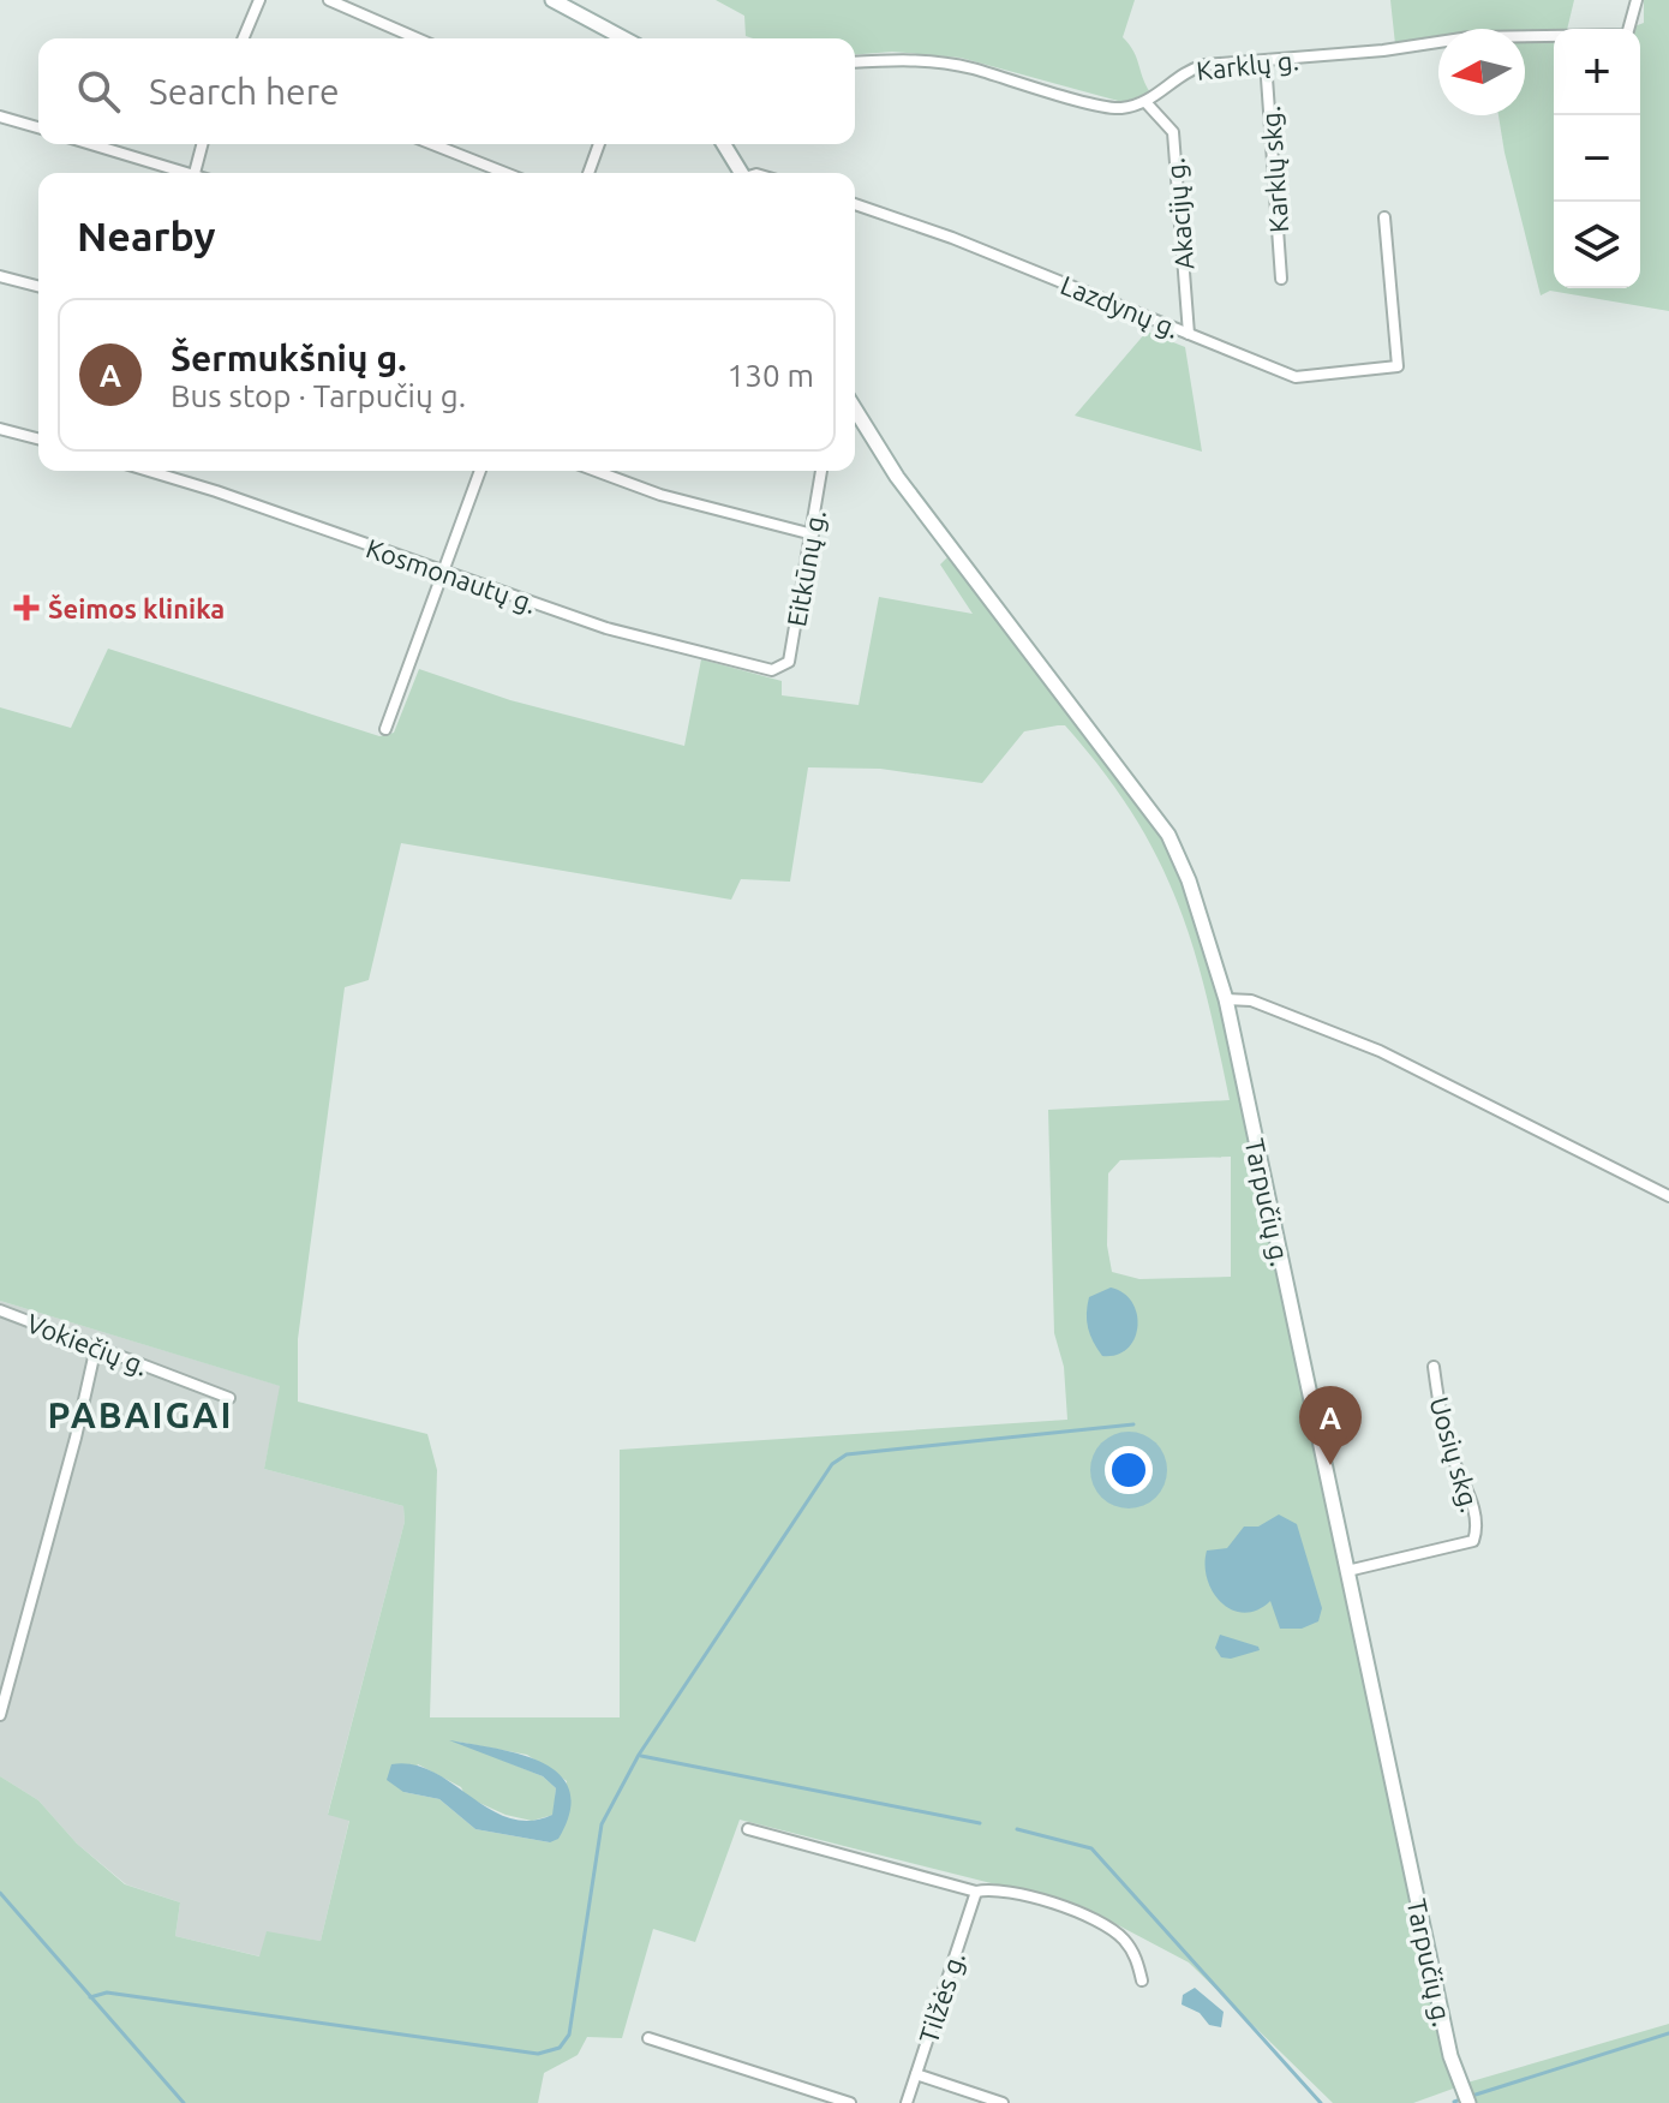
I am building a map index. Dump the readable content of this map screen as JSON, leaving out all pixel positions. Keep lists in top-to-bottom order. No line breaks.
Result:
{"streets":{"main road":["Tarpučių g."],"street":["Karklų g.","Karklų skg.","Akacijų g.","Lazdynų g.","Eitkūnų g.","Kosmonautų g.","Vokiečių g.","Uosių skg.","Tilžės g."]},"crossings":[["Karklų g.","Karklų skg."],["Karklų g.","Akacijų g."],["Akacijų g.","Lazdynų g."],["Eitkūnų g.","Kosmonautų g."],["Tarpučių g.","Uosių skg."]],"districts":["PABAIGAI"],"places":{"health":["Šeimos klinika"]},"north":"left","page":{"map_buttons":["+","−"],"search":"Search here","heading":"Nearby","list":[{"mark":"A","name":"Šermukšnių g.","note":"Bus stop · Tarpučių g.","value":"130 m"}],"pins":"A"}}
